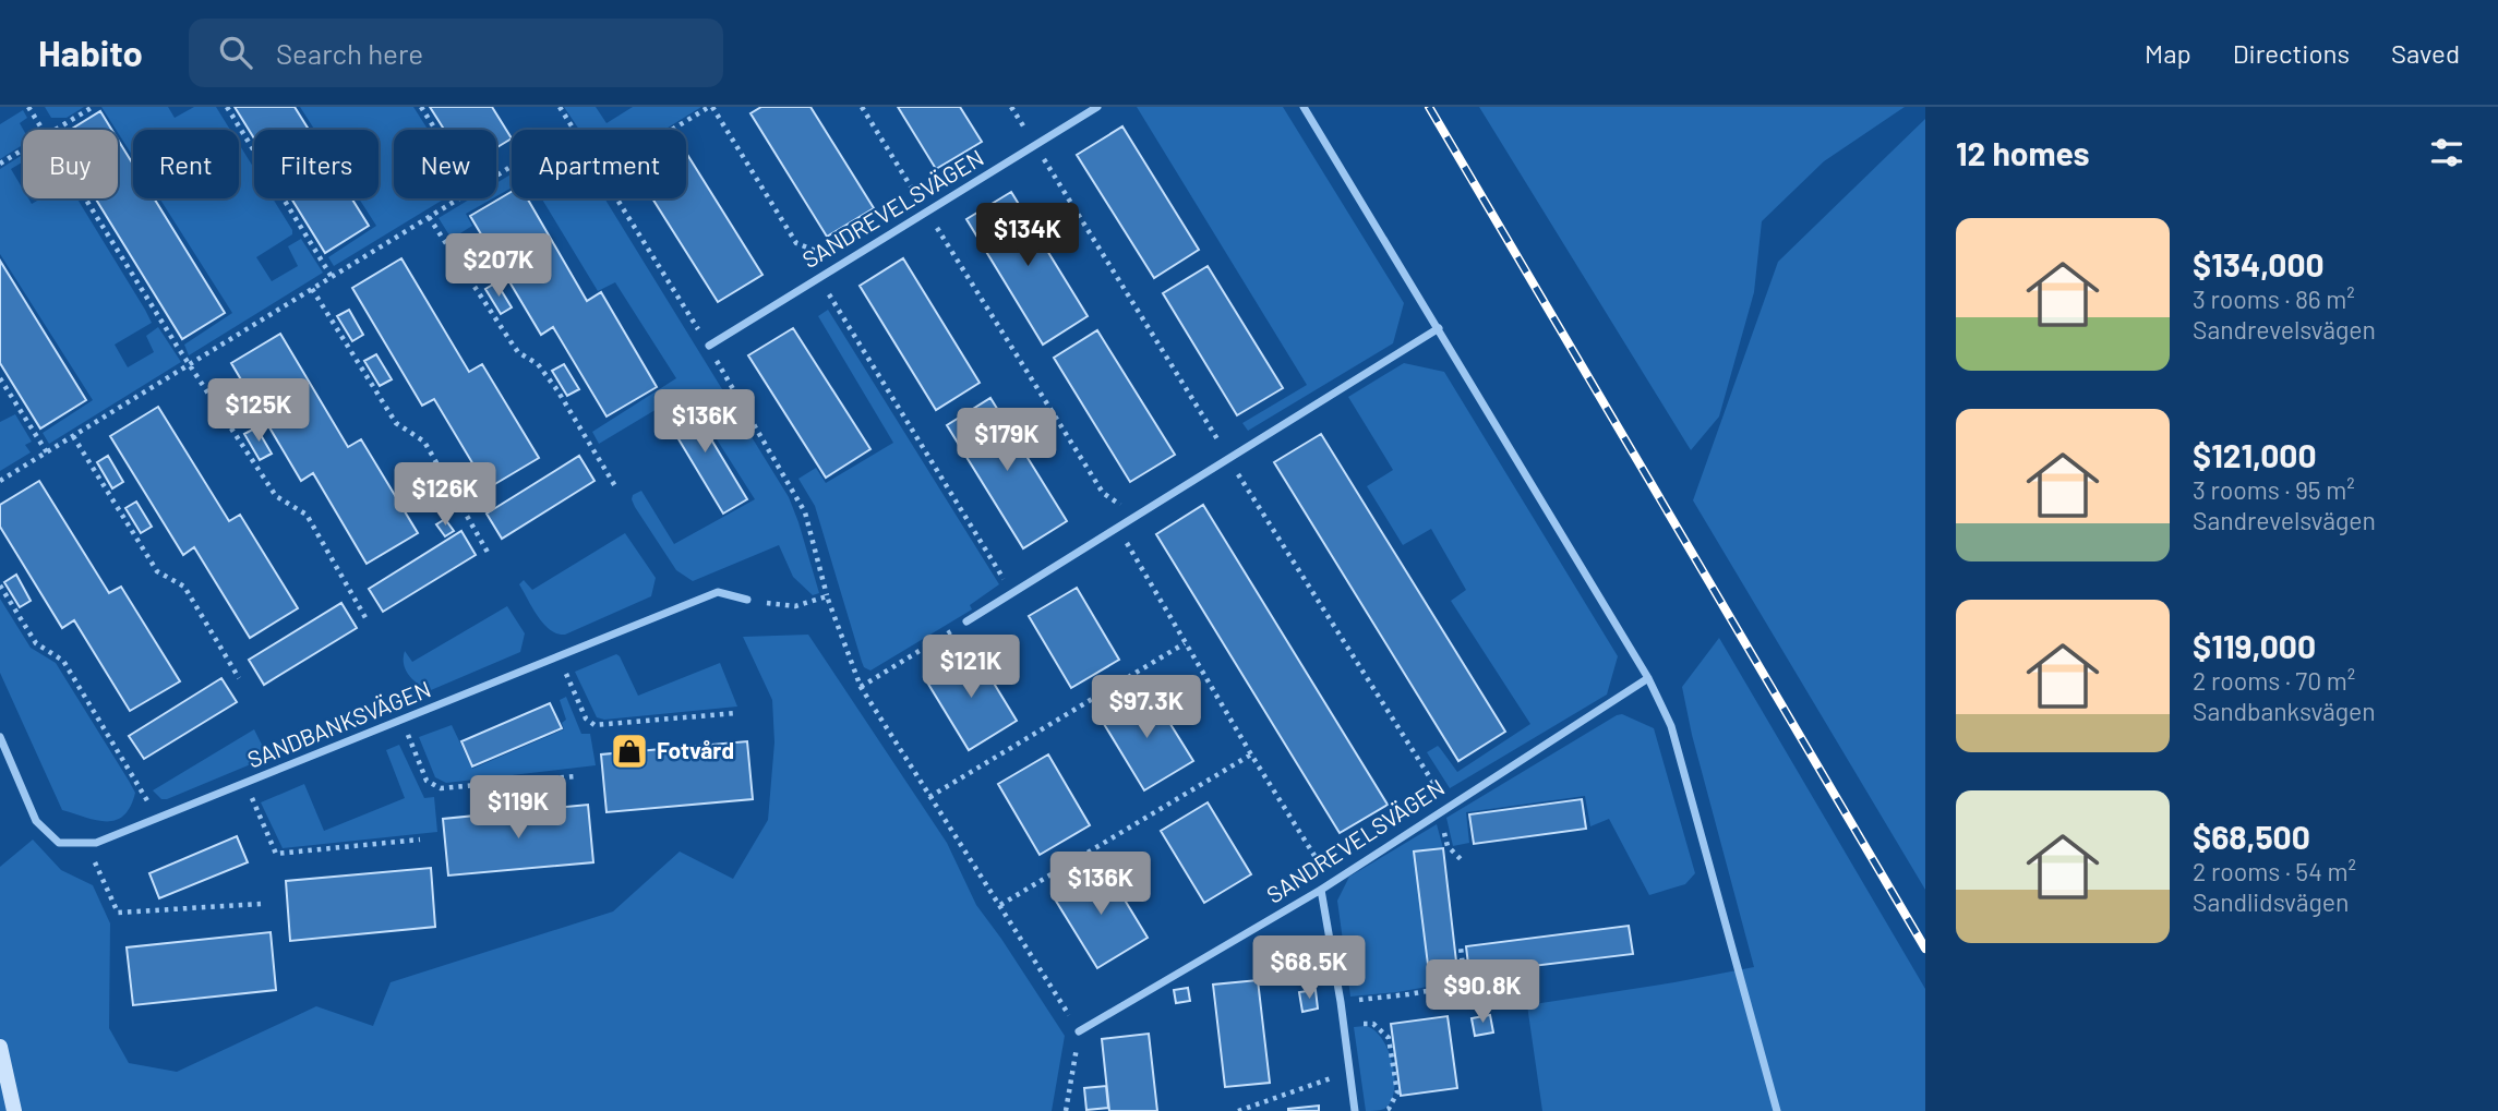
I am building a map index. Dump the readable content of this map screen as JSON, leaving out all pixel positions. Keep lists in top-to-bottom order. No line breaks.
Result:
{"streets":{"street":["SANDREVELSVÄGEN","SANDBANKSVÄGEN"]},"places":{"shop":["Fotvård"]},"page":{"header":"Habito","search":"Search here","nav":["Map","Directions","Saved"],"heading":"12 homes","chip":["Buy","Rent","Filters","New","Apartment"],"list":[{"name":"$134,000","note":"3 rooms · 86 m² · Sandrevelsvägen"},{"name":"$121,000","note":"3 rooms · 95 m² · Sandrevelsvägen"},{"name":"$119,000","note":"2 rooms · 70 m² · Sandbanksvägen"},{"name":"$68,500","note":"2 rooms · 54 m² · Sandlidsvägen"}],"price":["$134K","$207K","$125K","$136K","$179K","$126K","$121K","$97.3K","$119K","$136K","$68.5K","$90.8K"]}}
